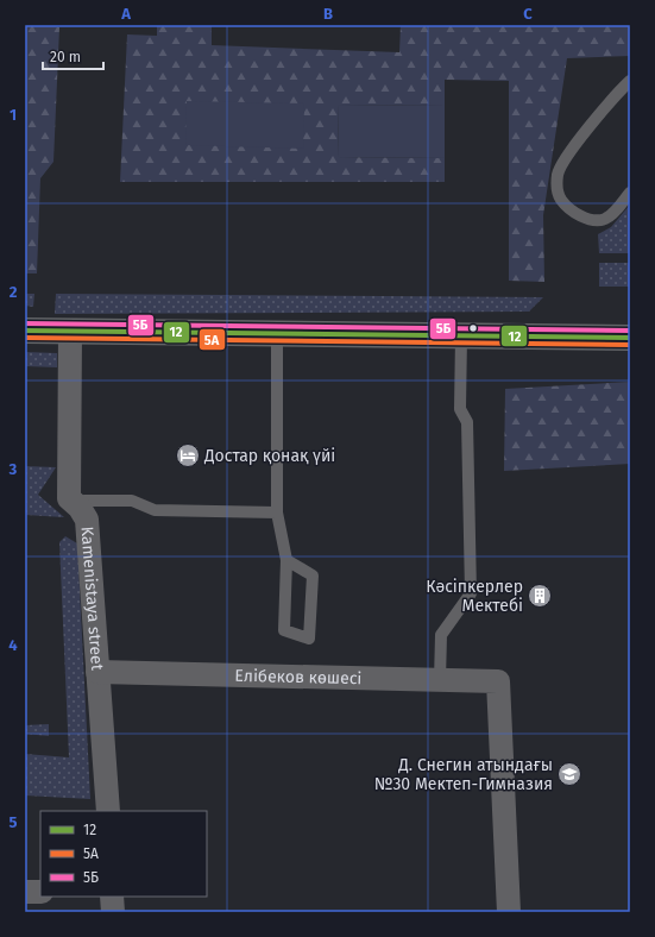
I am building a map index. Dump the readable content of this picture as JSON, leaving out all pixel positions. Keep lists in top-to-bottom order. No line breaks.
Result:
{"streets":{"street":["Kamenistaya street","Елібеков көшесі"]},"crossings":[["Kamenistaya street","Елібеков көшесі"]],"places":{"hotel":["Достар қонақ үйі"],"building":["Кәсіпкерлер Мектебі"],"school or university":["Д. Снегин атындағы №30 Мектеп-Гимназия"]},"lines":["transit line 5Б","transit line 12","transit line 5А"],"legend":["12","5А","5Б"],"scale_bar":"20 m","grid":{"columns":["A","B","C"],"rows":["1","2","3","4","5"]}}
